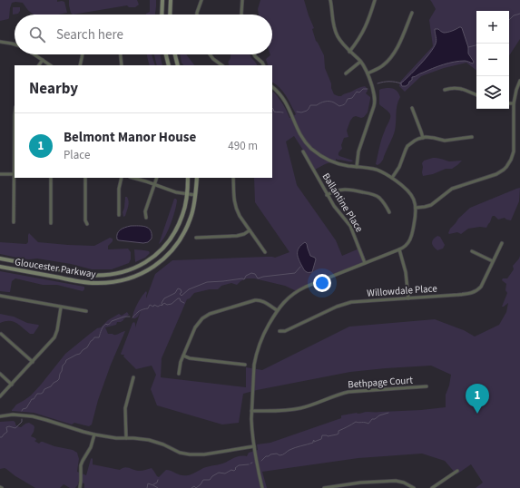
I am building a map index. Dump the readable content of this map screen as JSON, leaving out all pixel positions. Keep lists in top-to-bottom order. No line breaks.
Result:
{"streets":{"main road":["Gloucester Parkway"],"street":["Ballantine Place","Willowdale Place","Bethpage Court"]},"page":{"map_buttons":["+","−"],"search":"Search here","heading":"Nearby","list":[{"mark":"1","name":"Belmont Manor House","note":"Place","value":"490 m"}],"pins":"1"}}
